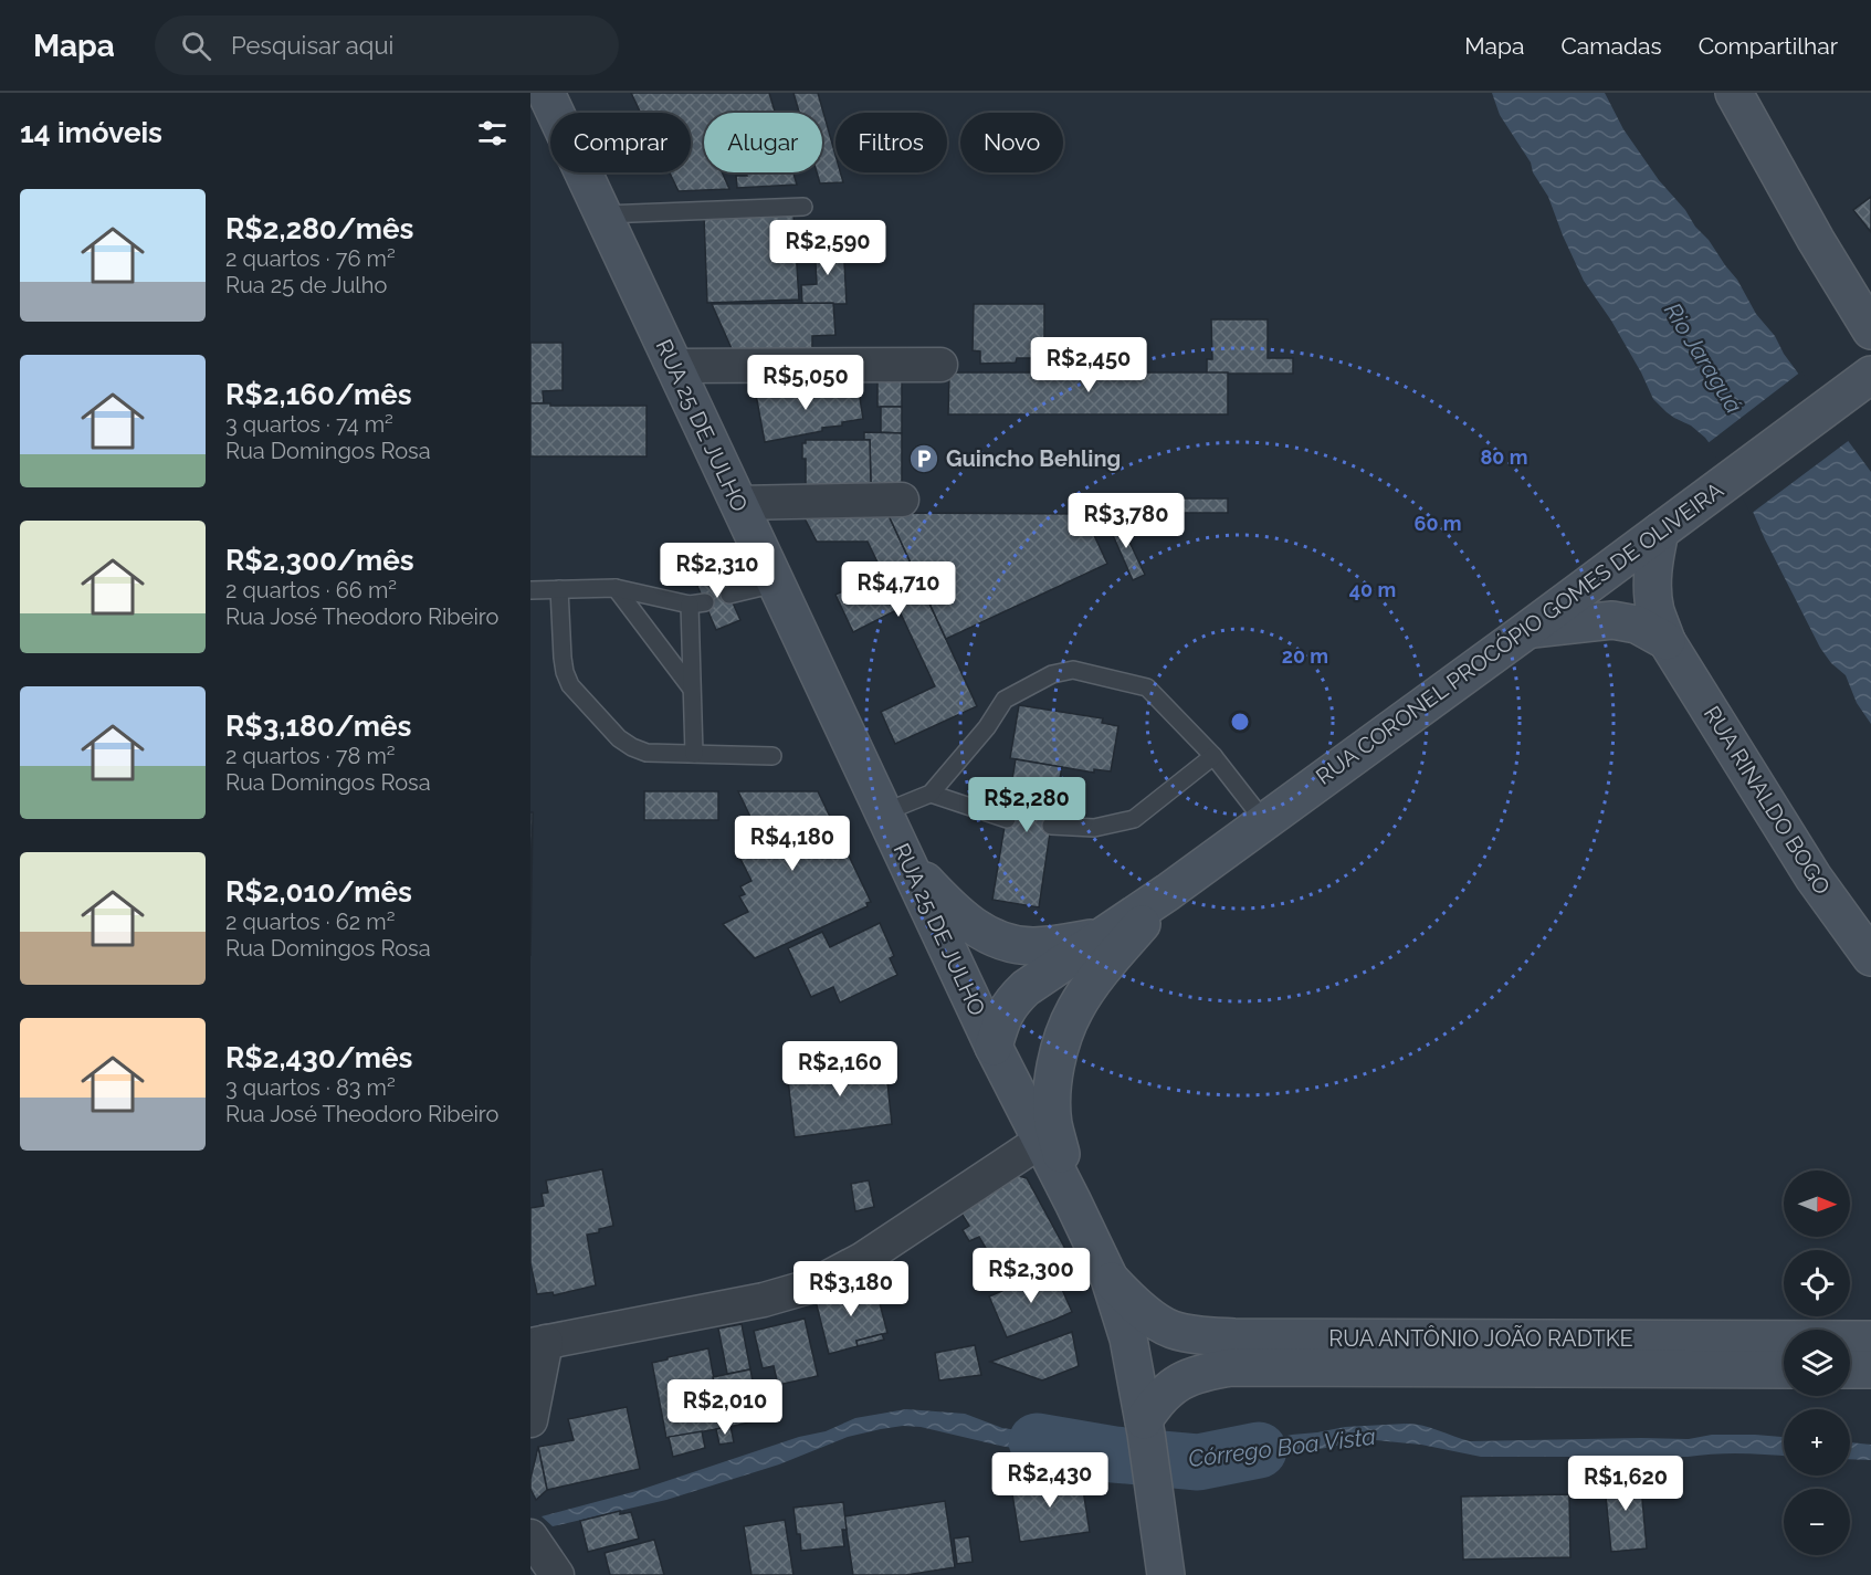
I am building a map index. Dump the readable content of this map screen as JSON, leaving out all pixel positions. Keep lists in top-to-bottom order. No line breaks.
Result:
{"streets":{"main road":["RUA 25 DE JULHO","RUA CORONEL PROCÓPIO GOMES DE OLIVEIRA","RUA RINALDO BOGO","RUA ANTÔNIO JOÃO RADTKE"]},"crossings":[["RUA 25 DE JULHO","RUA CORONEL PROCÓPIO GOMES DE OLIVEIRA"],["RUA CORONEL PROCÓPIO GOMES DE OLIVEIRA","RUA RINALDO BOGO"]],"water":["Rio Jaraguá","Córrego Boa Vista"],"places":{"parking":["Guincho Behling"]},"north":"right","page":{"header":"Mapa","search":"Pesquisar aqui","nav":["Mapa","Camadas","Compartilhar"],"heading":"14 imóveis","chip":["Comprar","Alugar","Filtros","Novo"],"list":[{"name":"R$2,280/mês","note":"2 quartos · 76 m² · Rua 25 de Julho"},{"name":"R$2,160/mês","note":"3 quartos · 74 m² · Rua Domingos Rosa"},{"name":"R$2,300/mês","note":"2 quartos · 66 m² · Rua José Theodoro Ribeiro"},{"name":"R$3,180/mês","note":"2 quartos · 78 m² · Rua Domingos Rosa"},{"name":"R$2,010/mês","note":"2 quartos · 62 m² · Rua Domingos Rosa"},{"name":"R$2,430/mês","note":"3 quartos · 83 m² · Rua José Theodoro Ribeiro"}],"price":["R$2,590","R$2,450","R$5,050","R$3,780","R$2,310","R$4,710","R$2,280","R$4,180","R$2,160","R$2,300","R$3,180","R$2,010","R$2,430","R$1,620"],"map_buttons":["+","−"]},"rings":["80 m","60 m","40 m","20 m"]}
